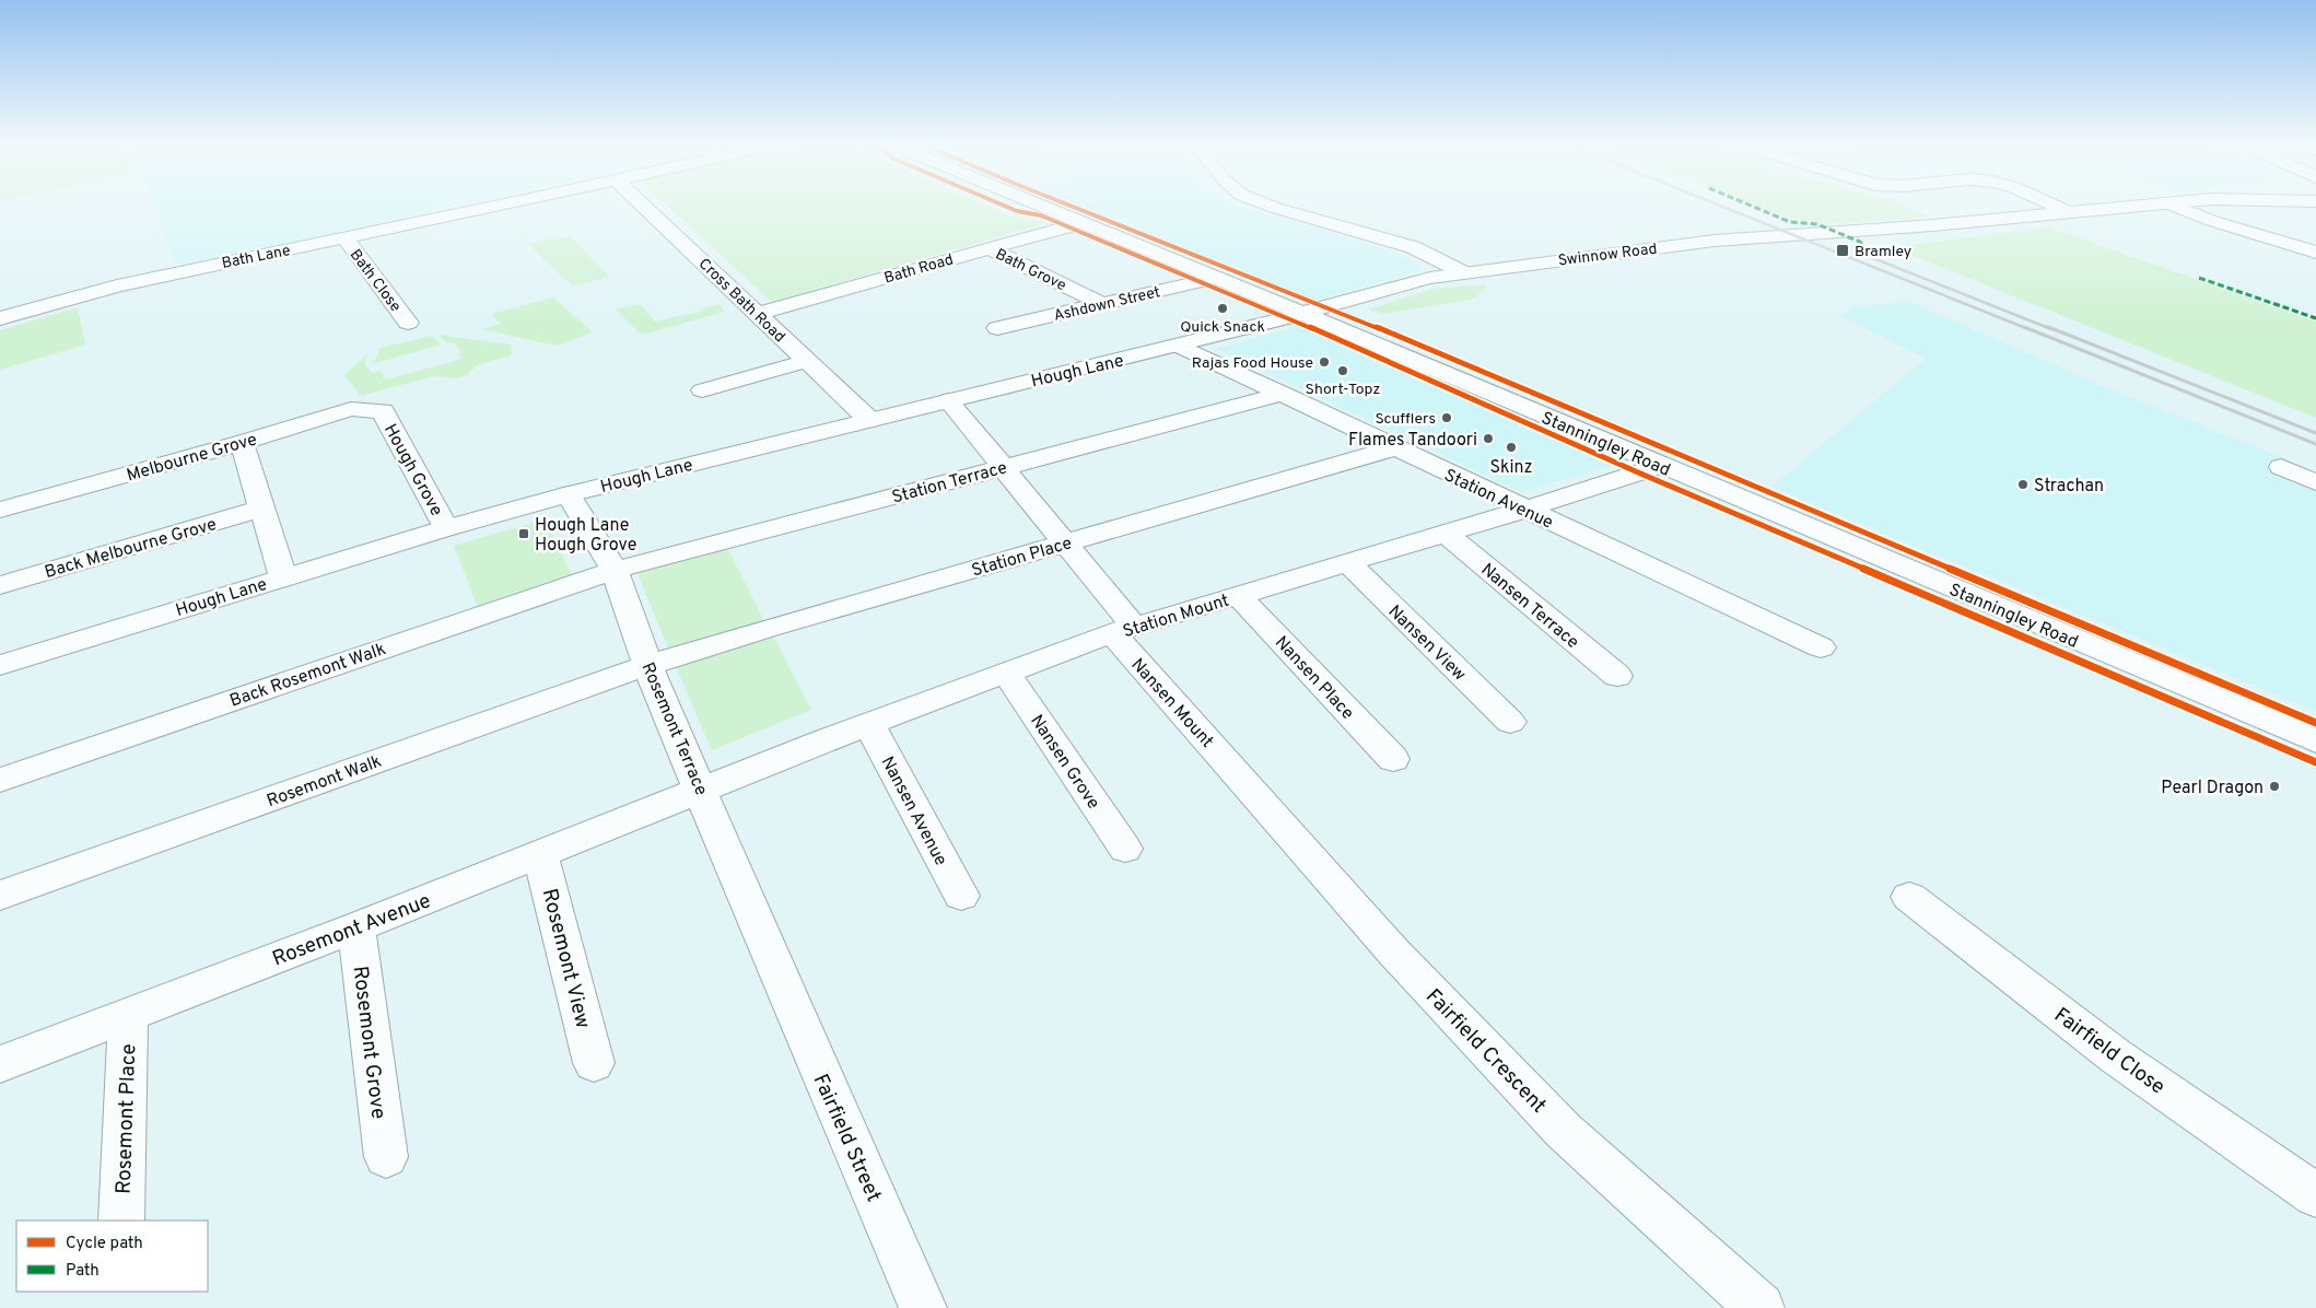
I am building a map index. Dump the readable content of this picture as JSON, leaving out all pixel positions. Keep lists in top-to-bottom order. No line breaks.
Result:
{"streets":{"main road":["Swinnow Road","Bath Lane","Bath Road","Bath Grove","Bath Close","Cross Bath Road","Ashdown Street","Hough Lane","Stanningley Road","Melbourne Grove","Hough Grove","Station Terrace","Station Avenue","Back Melbourne Grove","Station Place","Nansen Terrace","Station Mount","Nansen View","Back Rosemont Walk","Nansen Place","Nansen Mount","Rosemont Terrace","Nansen Grove","Rosemont Walk","Nansen Avenue","Rosemont Avenue","Rosemont View","Rosemont Grove","Fairfield Crescent","Fairfield Close","Rosemont Place","Fairfield Street"]},"crossings":[["Swinnow Road","Hough Lane"],["Swinnow Road","Stanningley Road"],["Bath Lane","Bath Close"],["Bath Road","Bath Grove"],["Bath Road","Cross Bath Road"],["Bath Road","Stanningley Road"],["Bath Grove","Ashdown Street"],["Cross Bath Road","Hough Lane"],["Ashdown Street","Stanningley Road"],["Hough Lane","Stanningley Road"],["Hough Lane","Hough Grove"],["Hough Lane","Station Avenue"],["Hough Lane","Nansen Mount"],["Hough Lane","Rosemont Terrace"],["Stanningley Road","Station Mount"],["Melbourne Grove","Hough Grove"],["Station Terrace","Station Avenue"],["Station Terrace","Back Rosemont Walk"],["Station Terrace","Nansen Mount"],["Station Terrace","Rosemont Terrace"],["Station Avenue","Station Place"],["Station Avenue","Station Mount"],["Station Place","Nansen Mount"],["Station Place","Rosemont Terrace"],["Station Place","Rosemont Walk"],["Nansen Terrace","Station Mount"],["Station Mount","Nansen View"],["Station Mount","Nansen Place"],["Station Mount","Nansen Mount"],["Station Mount","Rosemont Terrace"],["Station Mount","Nansen Grove"],["Station Mount","Nansen Avenue"],["Station Mount","Rosemont Avenue"],["Back Rosemont Walk","Rosemont Terrace"],["Nansen Mount","Fairfield Crescent"],["Rosemont Terrace","Rosemont Walk"],["Rosemont Terrace","Rosemont Avenue"],["Rosemont Terrace","Fairfield Street"],["Rosemont Avenue","Rosemont View"],["Rosemont Avenue","Rosemont Grove"],["Rosemont Avenue","Rosemont Place"]],"places":{"transit":["Bramley","Hough Lane Hough Grove"],"other":["Quick Snack","Rajas Food House","Short-Topz","Scufflers","Flames Tandoori","Skinz","Strachan","Pearl Dragon"]},"legend":["Cycle path","Path"]}
